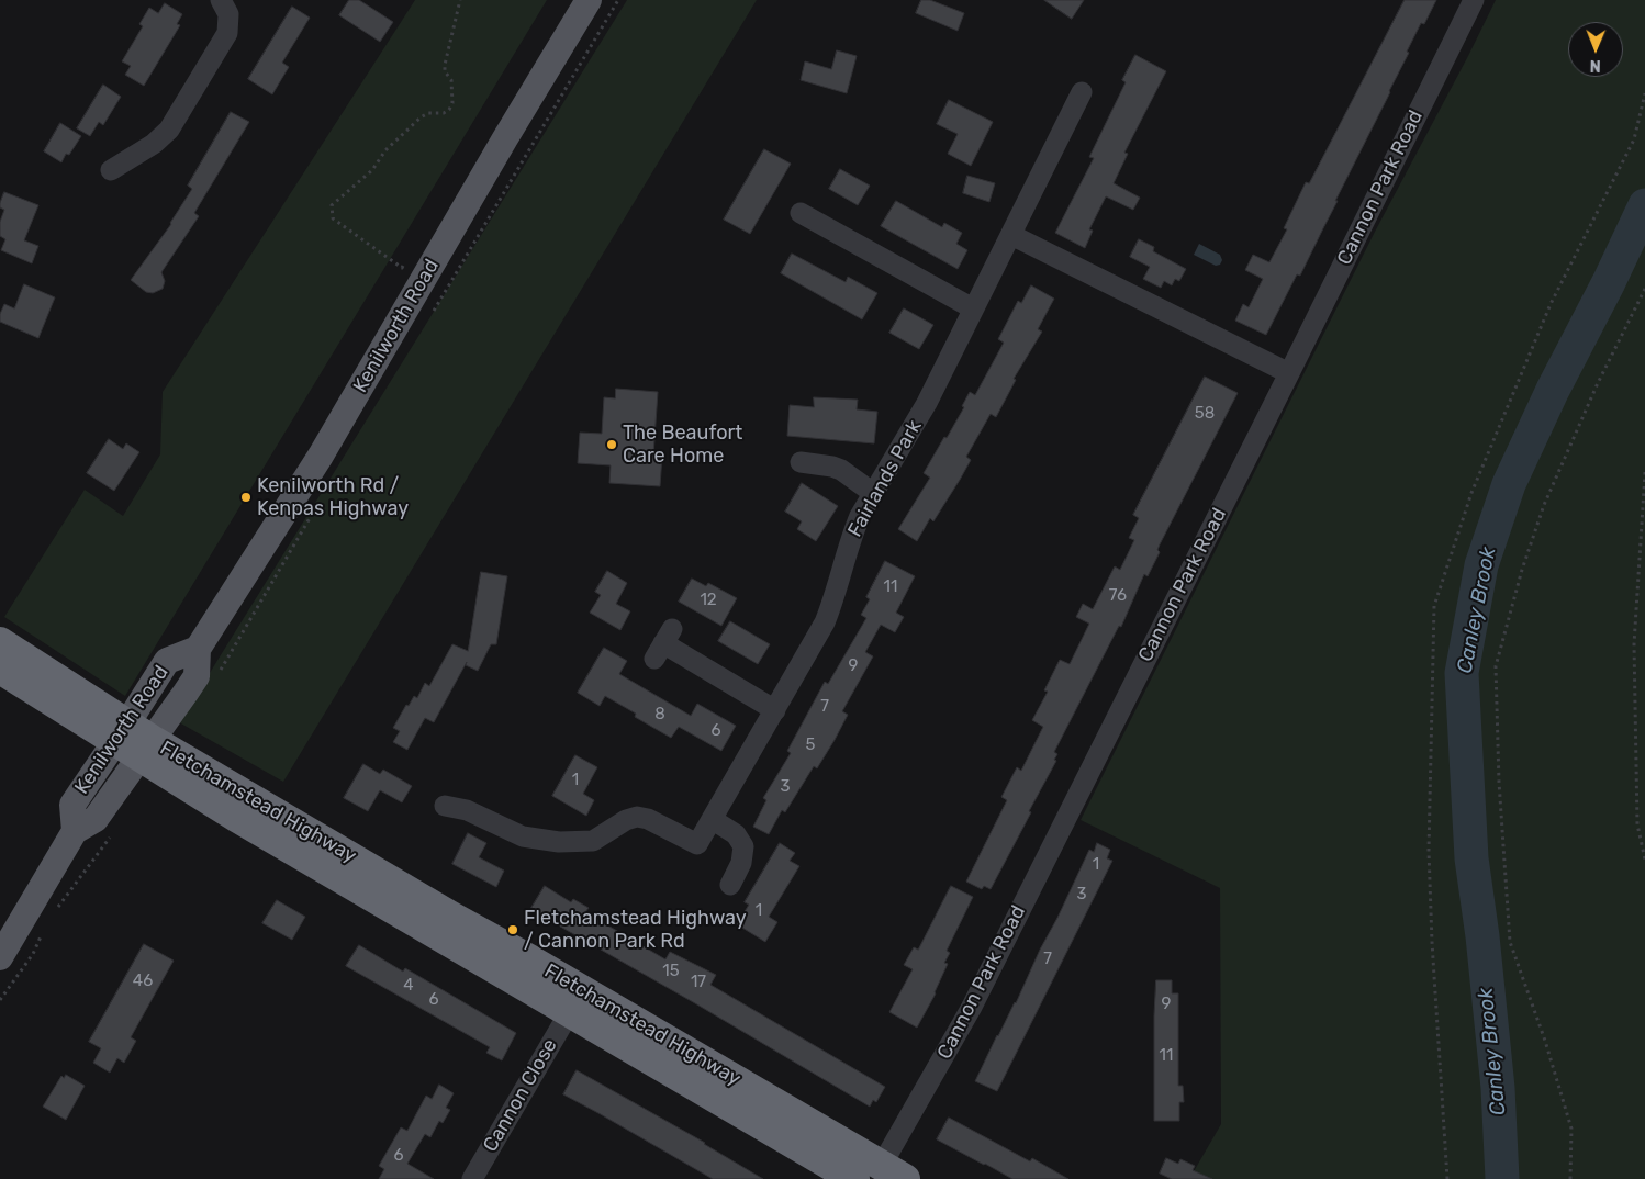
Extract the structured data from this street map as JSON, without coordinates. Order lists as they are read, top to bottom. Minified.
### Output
{"streets":{"highway":["Fletchamstead Highway"],"main road":["Kenilworth Road"],"street":["Cannon Park Road","Fairlands Park","Cannon Close"]},"crossings":[["Cannon Park Road","Fletchamstead Highway"],["Kenilworth Road","Fletchamstead Highway"],["Fletchamstead Highway","Cannon Close"]],"water":["Canley Brook"],"places":["The Beaufort Care Home","Kenilworth Rd / Kenpas Highway","Fletchamstead Highway / Cannon Park Rd"],"house_numbers":["58","11","76","12","9","7","8","6","5","1","3","1","3","1","7","15","46","17","4","6","9","11","6"],"north":"bottom"}
